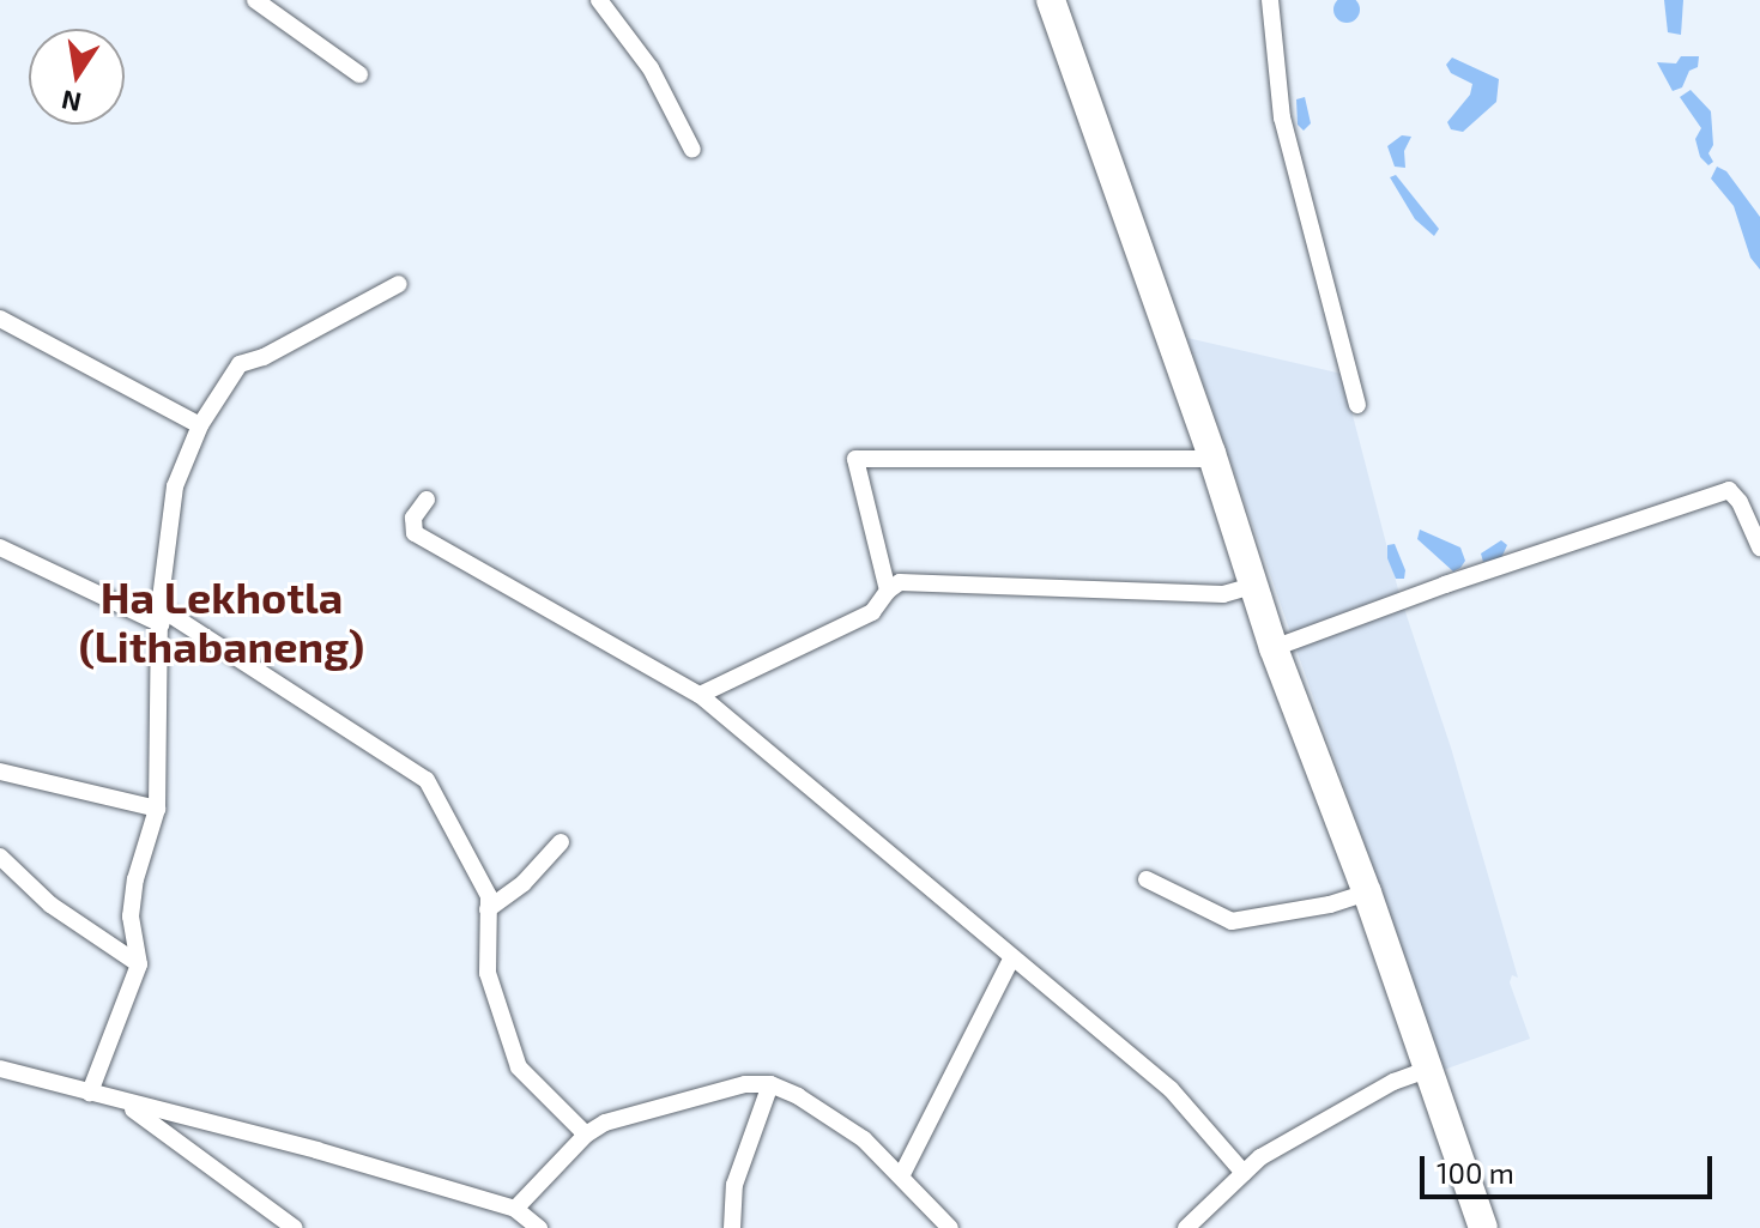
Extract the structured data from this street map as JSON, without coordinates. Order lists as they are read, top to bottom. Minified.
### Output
{"districts":["Ha Lekhotla (Lithabaneng)"],"scale_bar":"100 m","north":"bottom"}
